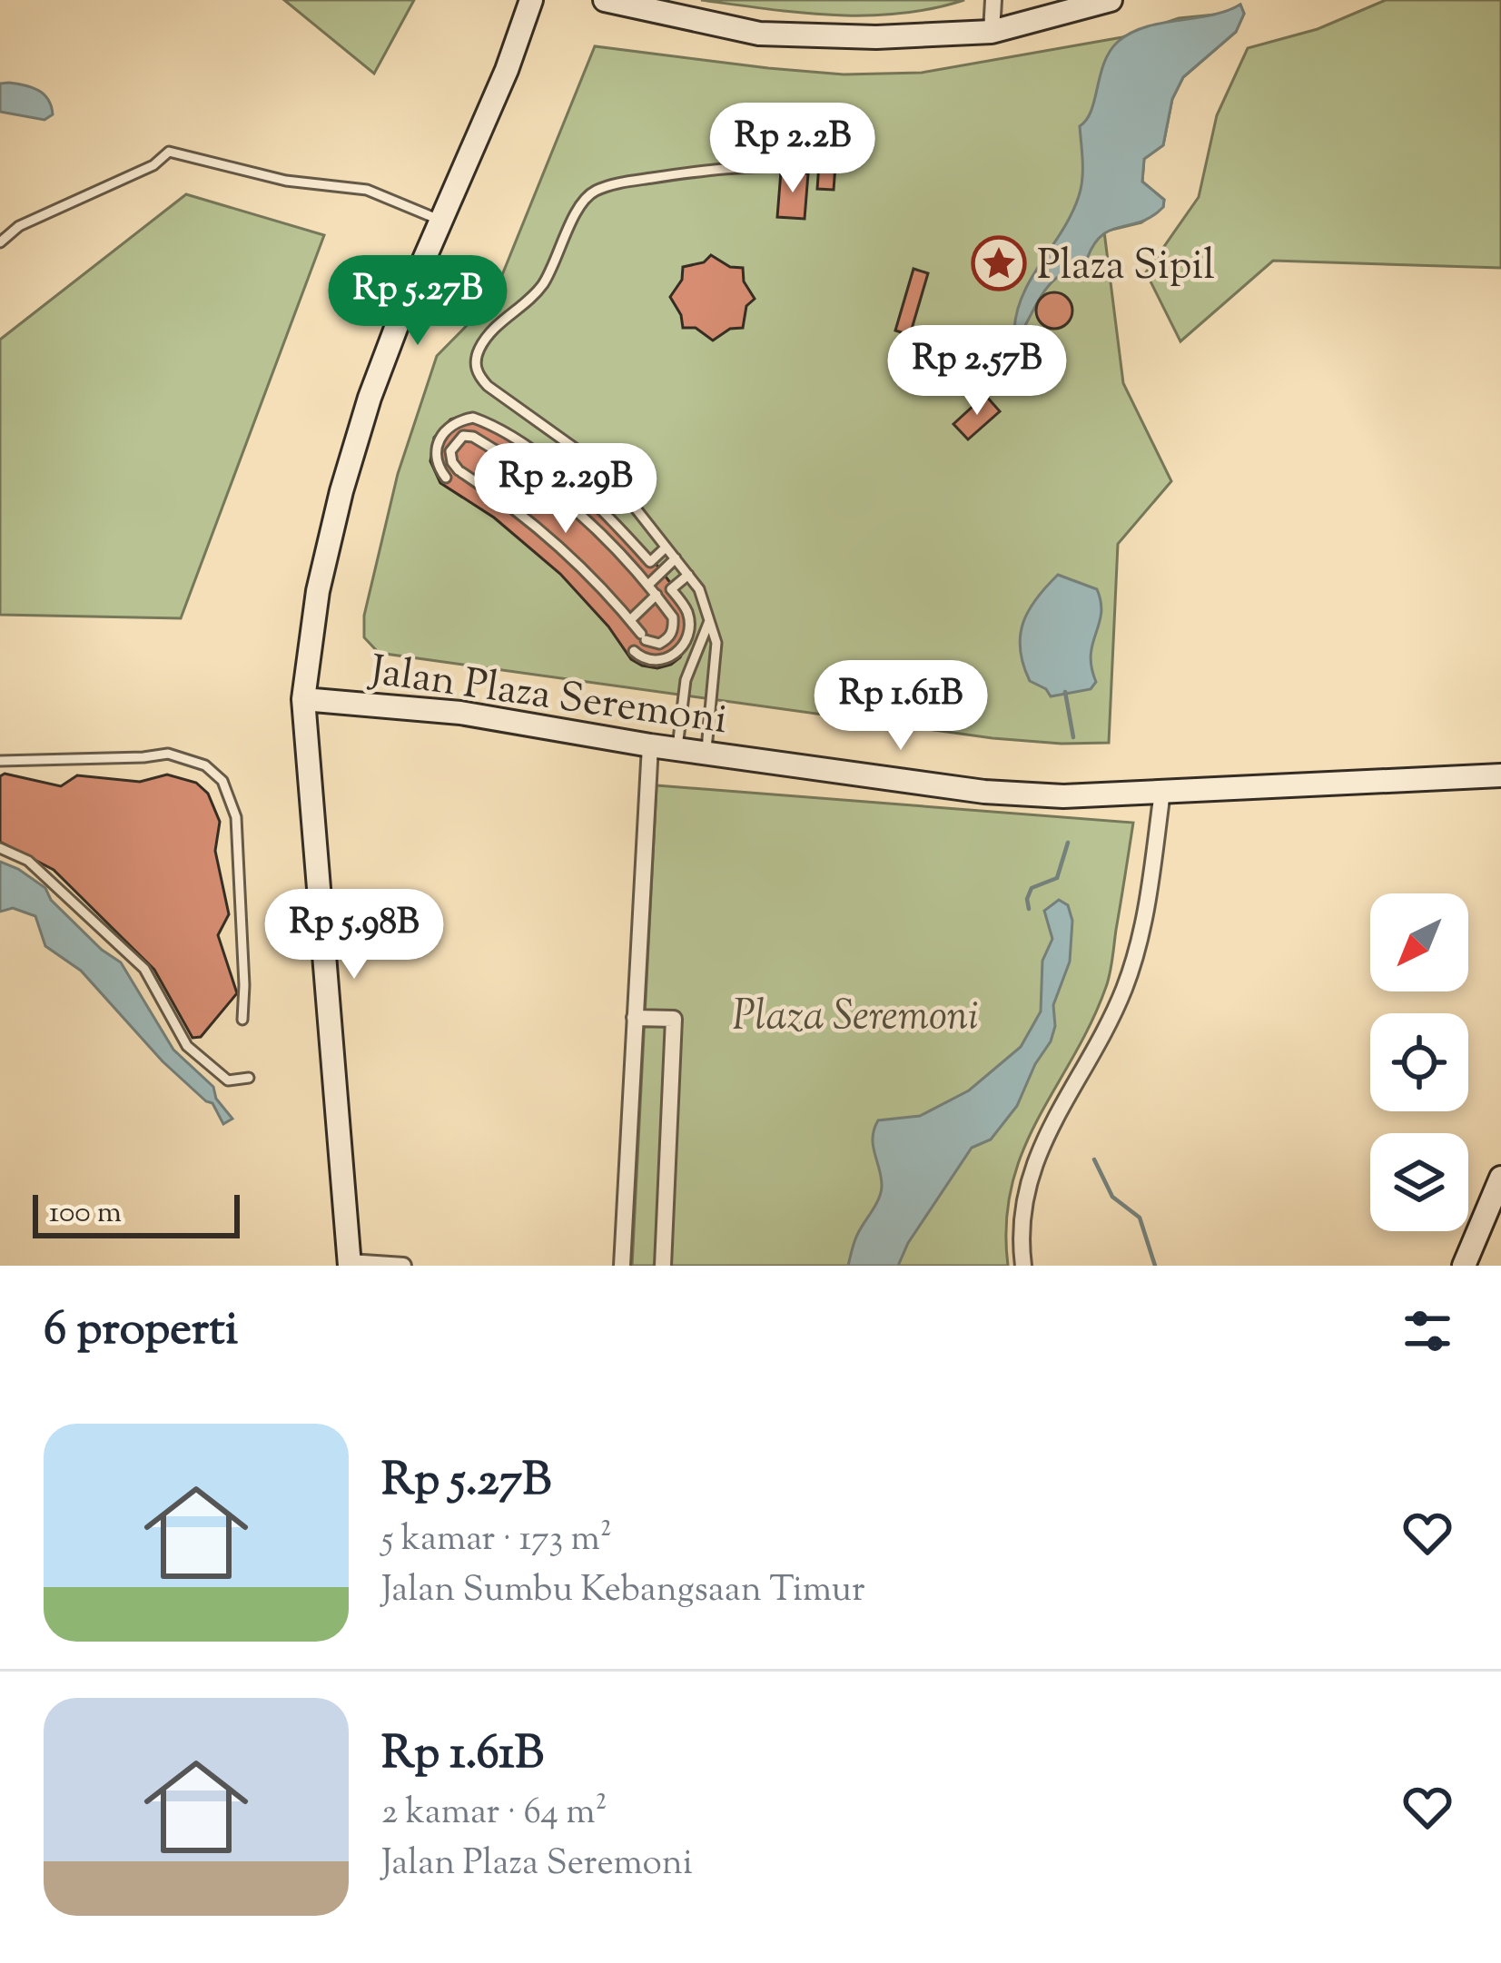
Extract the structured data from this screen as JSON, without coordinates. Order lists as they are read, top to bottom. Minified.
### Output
{"streets":{"street":["Jalan Plaza Seremoni"]},"parks":["Plaza Seremoni"],"places":{"place":["Plaza Sipil"]},"scale_bar":"100 m","north":"bottom left","page":{"price":["Rp 2.2B","Rp 5.27B","Rp 2.57B","Rp 2.29B","Rp 1.61B","Rp 5.98B"],"scale":"100 m","heading":"6 properti","list":[{"name":"Rp 5.27B","note":"5 kamar · 173 m² · Jalan Sumbu Kebangsaan Timur"},{"name":"Rp 1.61B","note":"2 kamar · 64 m² · Jalan Plaza Seremoni"}]}}
